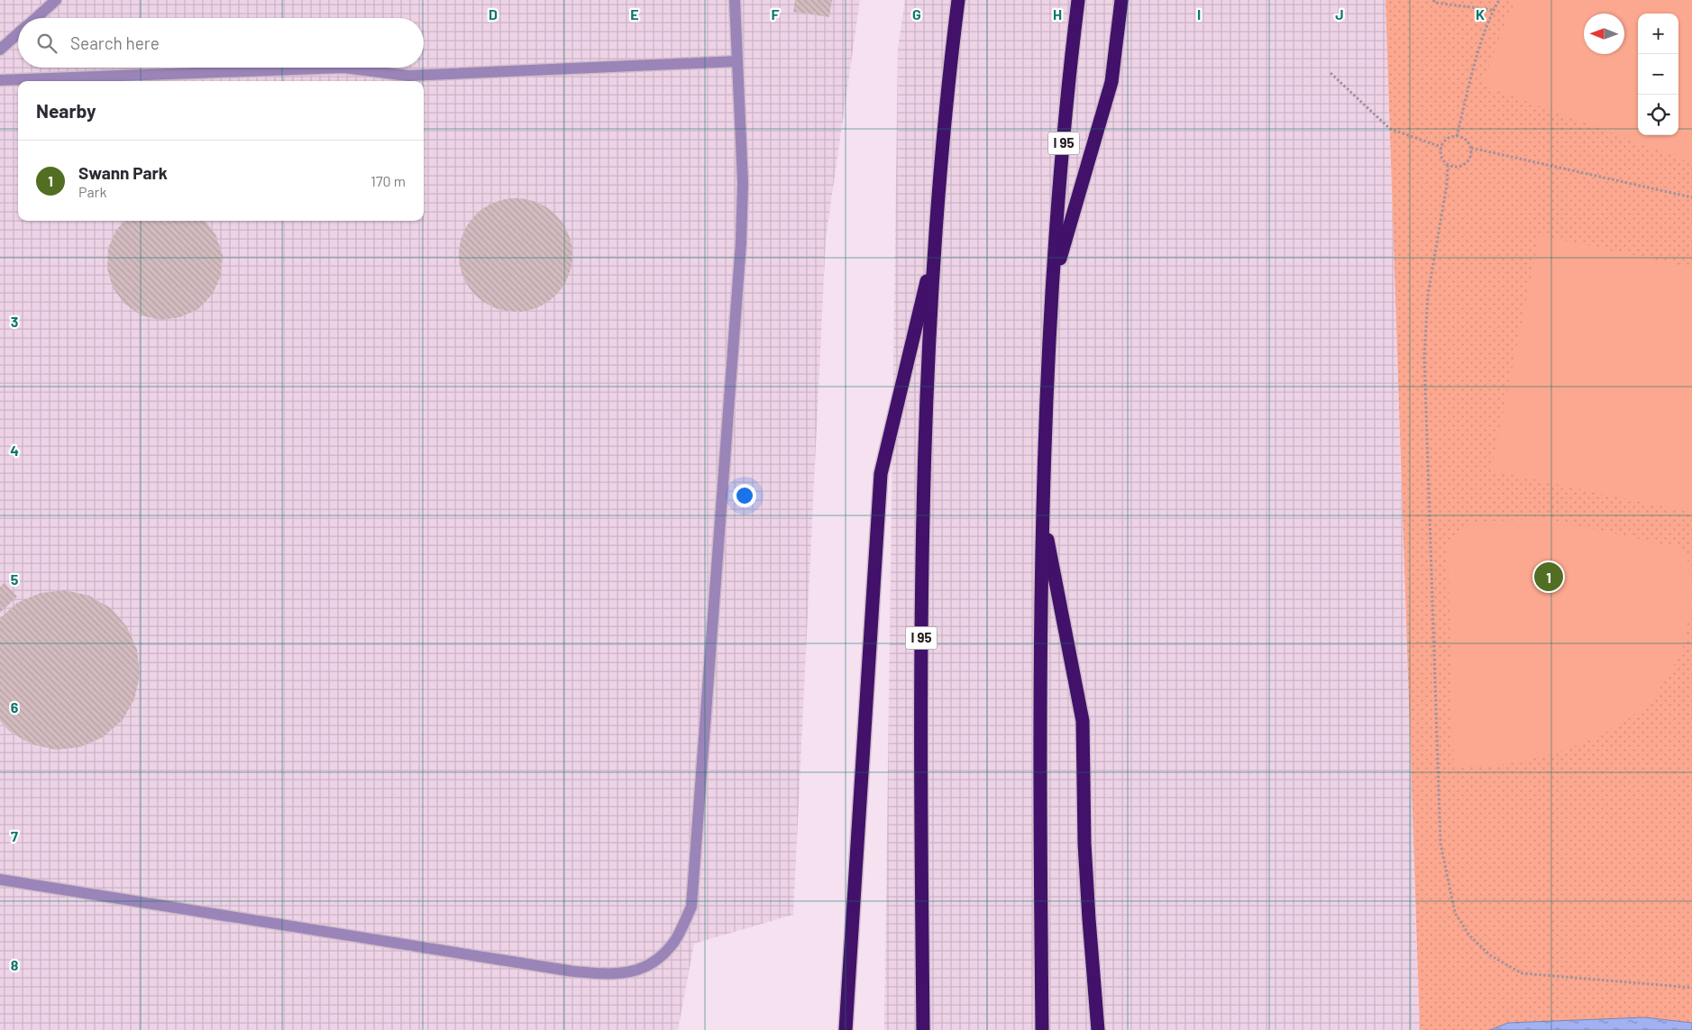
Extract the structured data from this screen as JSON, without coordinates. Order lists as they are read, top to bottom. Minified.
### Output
{"streets":{"highway":["I 95"]},"north":"left","page":{"map_buttons":["+","−"],"search":"Search here","heading":"Nearby","list":[{"mark":"1","name":"Swann Park","note":"Park","value":"170 m"}],"pins":"1"},"grid":{"columns":["D","E","F","G","H","I","J","K"],"rows":["3","4","5","6","7","8"]}}
